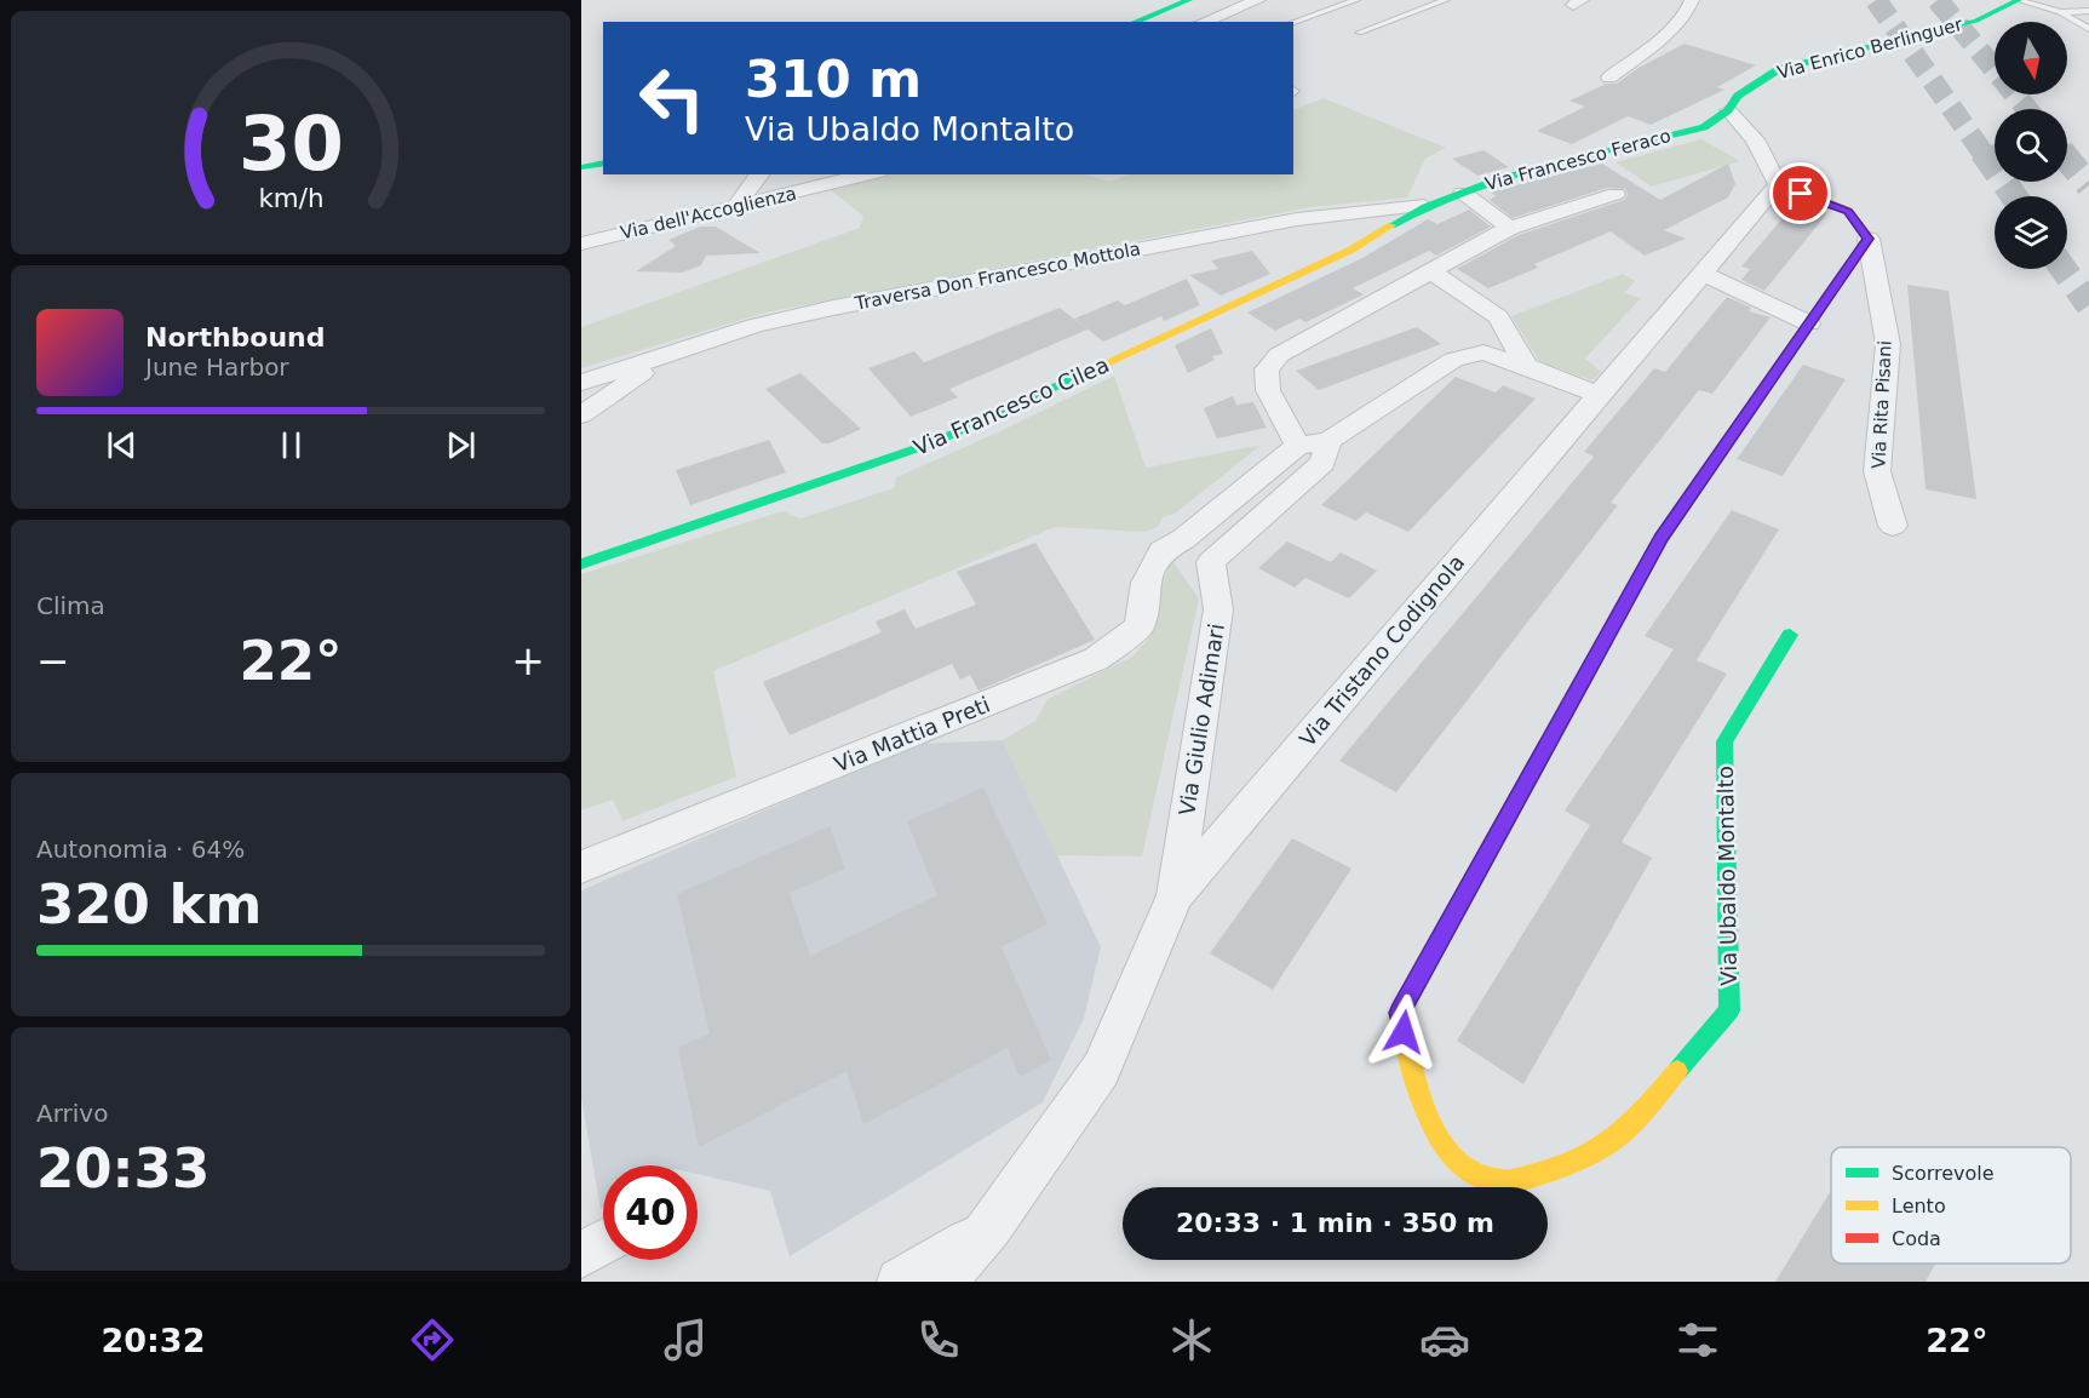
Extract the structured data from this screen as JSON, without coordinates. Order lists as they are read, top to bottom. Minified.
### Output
{"streets":{"main road":["Via Enrico Berlinguer","Via Francesco Feraco","Via Francesco Cilea","Via Ubaldo Montalto"],"street":["Via dell'Accoglienza","Traversa Don Francesco Mottola","Via Rita Pisani","Via Tristano Codignola","Via Giulio Adimari","Via Mattia Preti"]},"crossings":[["Via Enrico Berlinguer","Via Francesco Feraco"],["Via Francesco Feraco","Traversa Don Francesco Mottola"],["Via Francesco Feraco","Via Francesco Cilea"],["Traversa Don Francesco Mottola","Via Francesco Cilea"],["Via Rita Pisani","Via Ubaldo Montalto"],["Via Tristano Codignola","Via Giulio Adimari"]],"legend":["Scorrevole","Lento","Coda"],"north":"bottom","page":{"turn":["310 m","Via Ubaldo Montalto"],"song":["Northbound","June Harbor"],"tile":["Clima",["Autonomia · 64%","320 km"],["Arrivo","20:33"]],"heat":["−","22°","+"],"limit":"40","trip":"20:33 · 1 min · 350 m","tabs":["20:32","22°"],"gauge":["30","km/h"]}}
